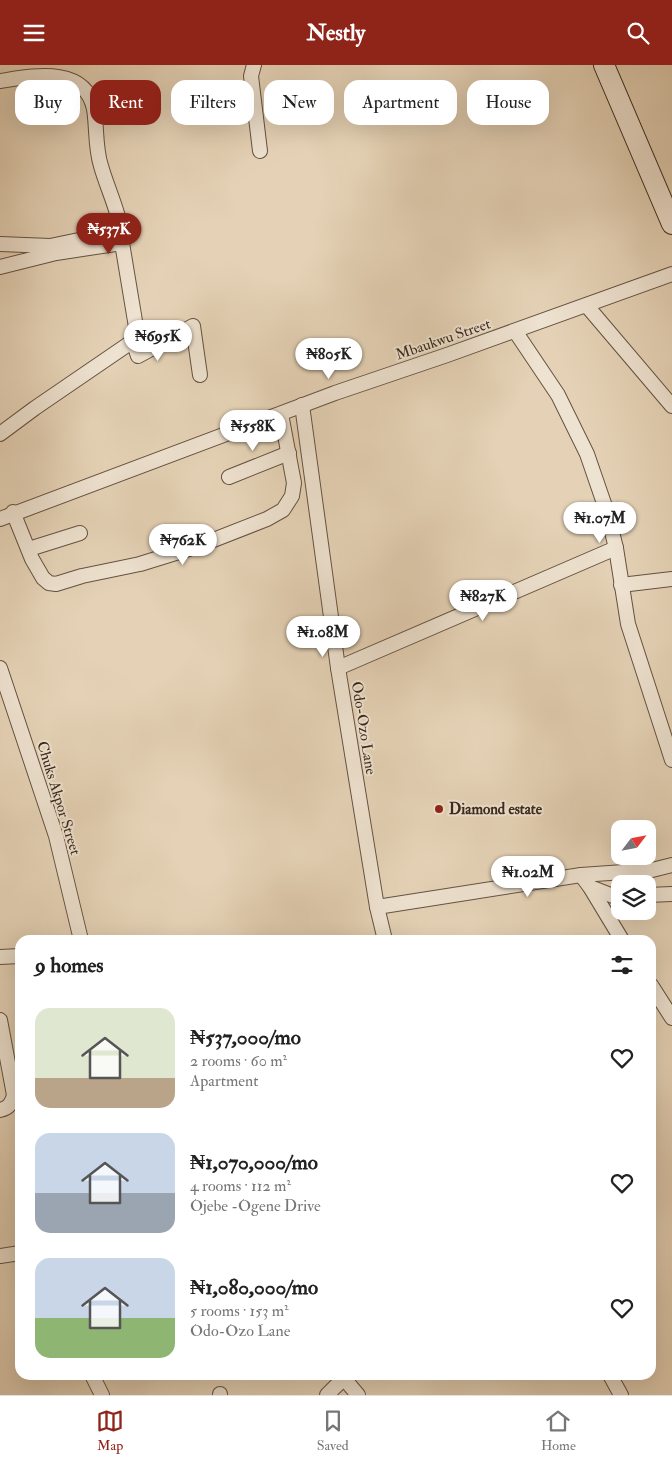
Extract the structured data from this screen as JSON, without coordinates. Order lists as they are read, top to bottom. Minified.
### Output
{"streets":{"street":["Mbaukwu Street","Odo-Ozo Lane","Chuks Akpor Street"]},"crossings":[["Mbaukwu Street","Odo-Ozo Lane"]],"places":["Diamond estate"],"north":"top right","page":{"header":"Nestly","chip":["Buy","Rent","Filters","New","Apartment","House"],"price":["₦537K","₦695K","₦805K","₦558K","₦1.07M","₦762K","₦827K","₦1.08M","₦1.02M"],"heading":"9 homes","list":[{"name":"₦537,000/mo","note":"2 rooms · 60 m² · Apartment"},{"name":"₦1,070,000/mo","note":"4 rooms · 112 m² · Ojebe -Ogene Drive"},{"name":"₦1,080,000/mo","note":"5 rooms · 153 m² · Odo-Ozo Lane"}],"tabs":["Map","Saved","Home"]}}
